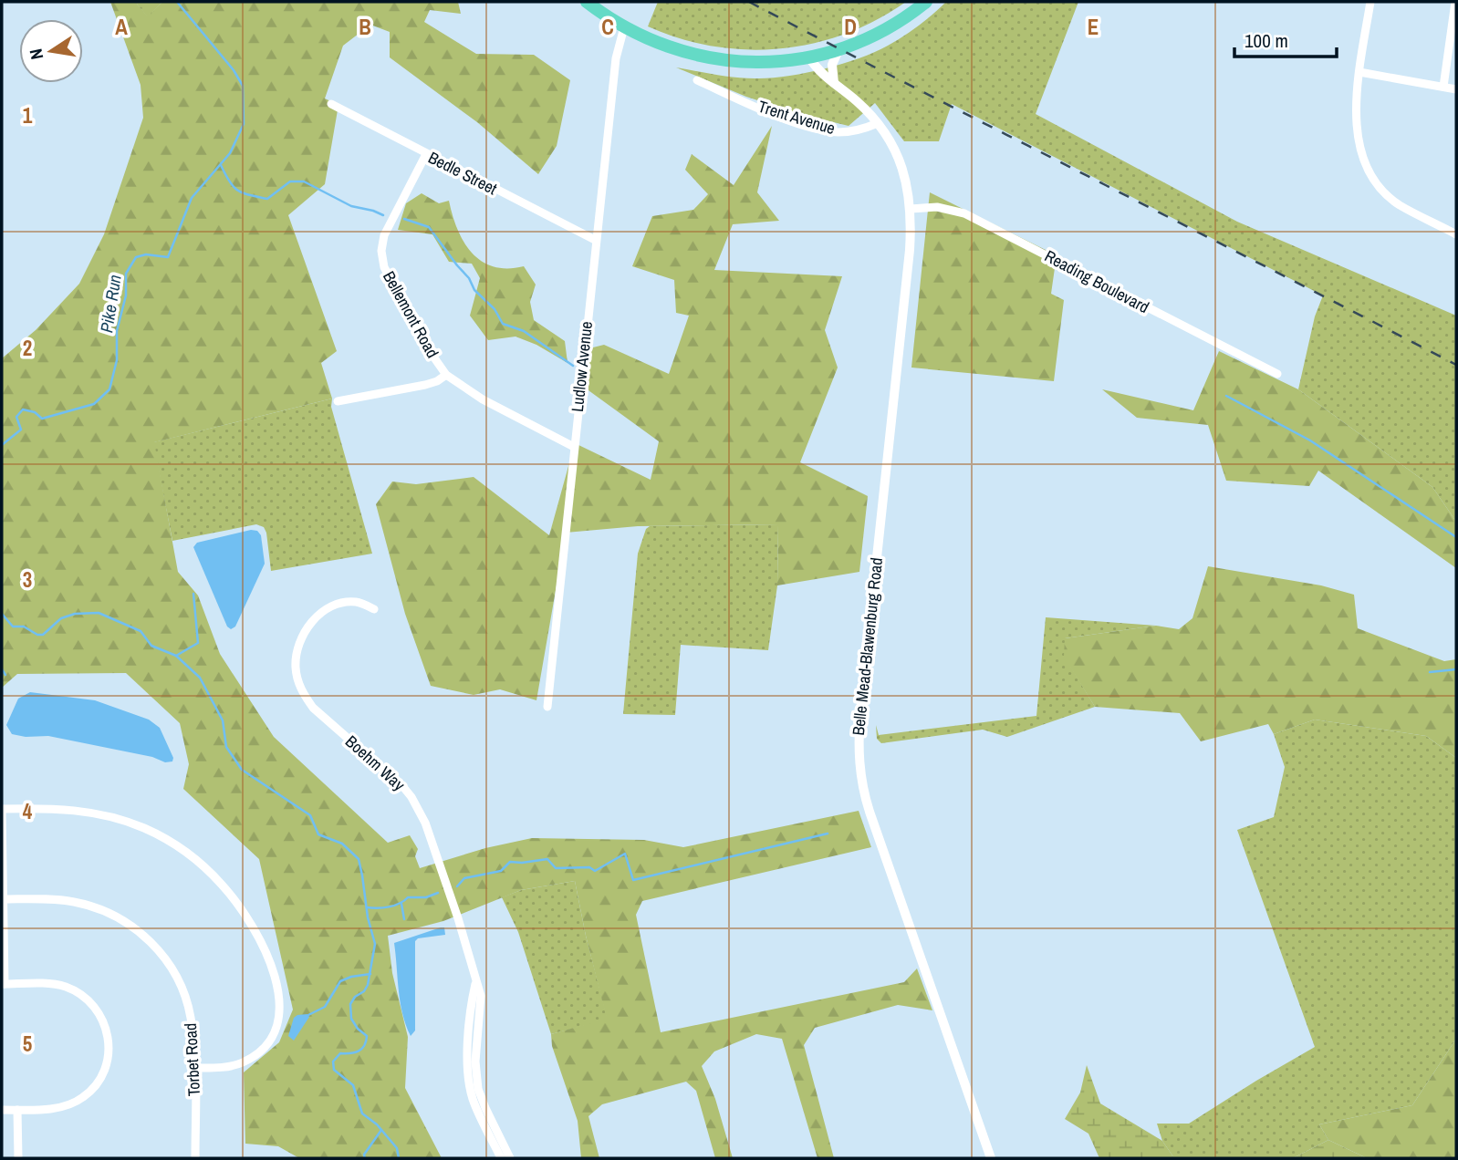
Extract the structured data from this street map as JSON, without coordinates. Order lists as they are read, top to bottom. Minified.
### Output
{"streets":{"street":["Trent Avenue","Bedle Street","Reading Boulevard","Bellemont Road","Ludlow Avenue","Belle Mead-Blawenburg Road","Boehm Way","Torbet Road"]},"crossings":[["Trent Avenue","Belle Mead-Blawenburg Road"],["Bedle Street","Bellemont Road"],["Bedle Street","Ludlow Avenue"],["Reading Boulevard","Belle Mead-Blawenburg Road"],["Bellemont Road","Ludlow Avenue"]],"water":["Pike Run"],"scale_bar":"100 m","north":"left","grid":{"columns":["A","B","C","D","E"],"rows":["1","2","3","4","5"]}}
